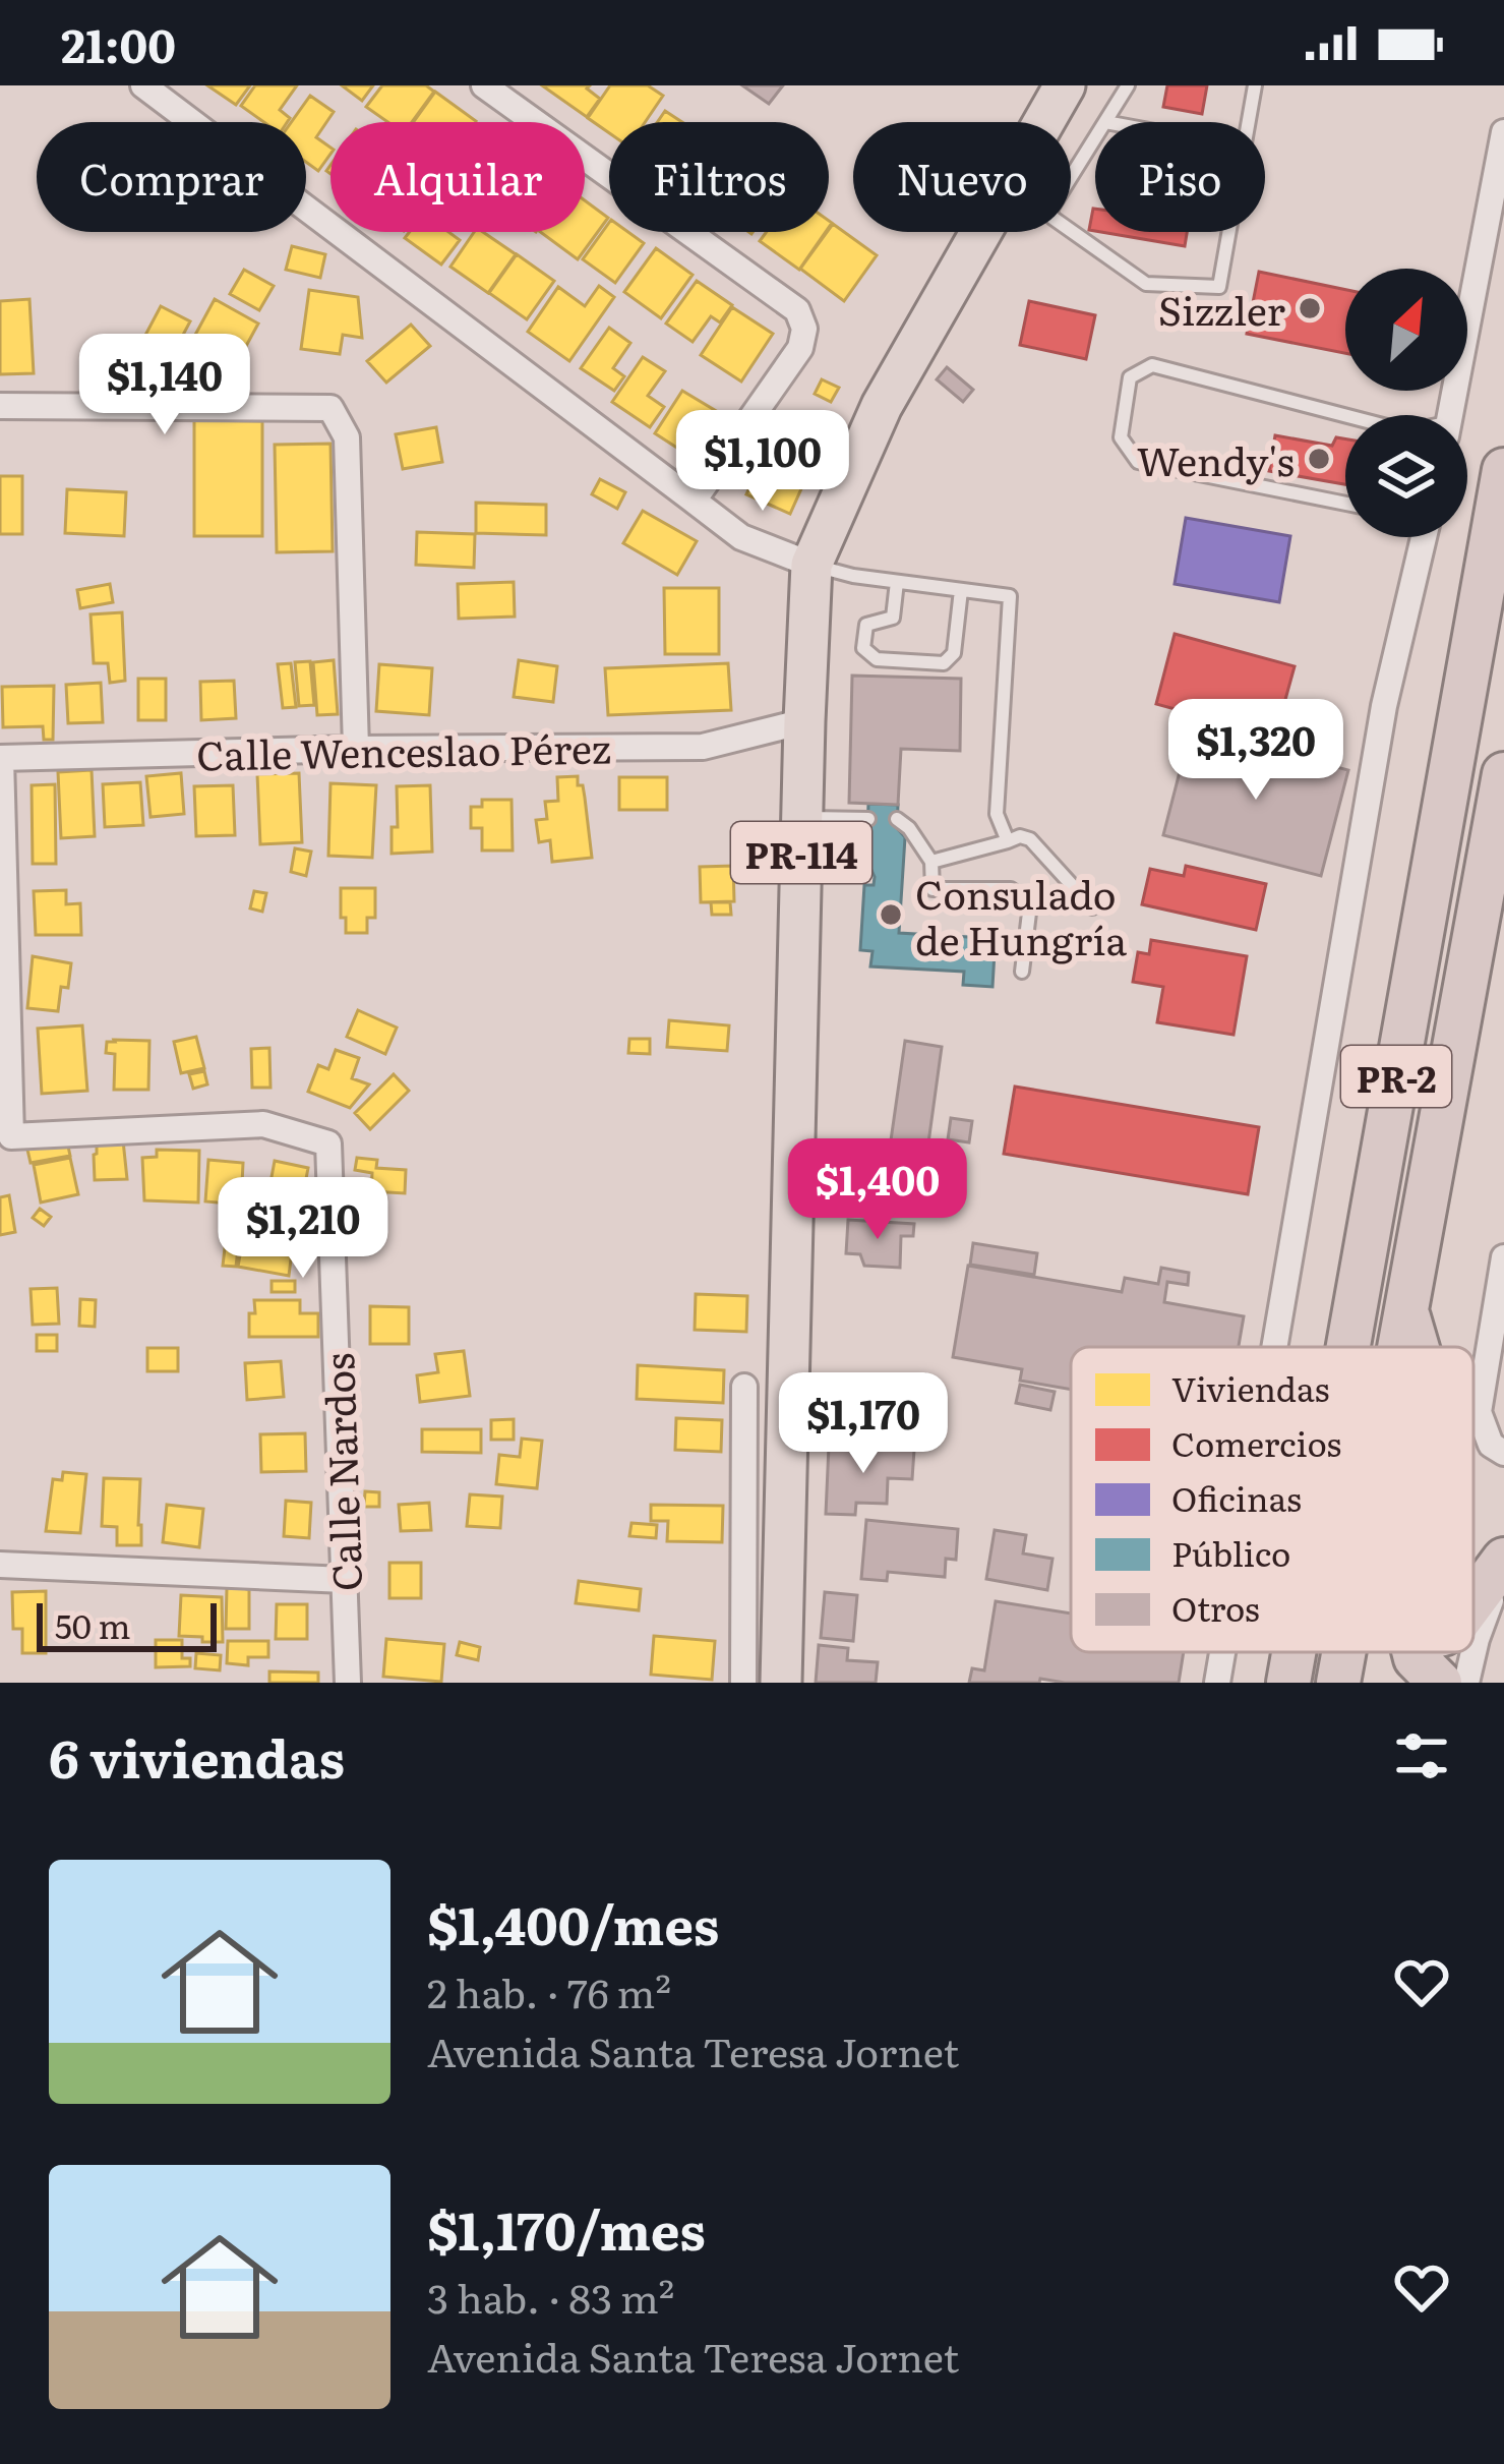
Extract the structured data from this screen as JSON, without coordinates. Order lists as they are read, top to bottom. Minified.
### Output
{"streets":{"highway":["PR-2"],"main road":["PR-114"],"street":["Calle Wenceslao Pérez","Calle Nardos"]},"crossings":[["Calle Wenceslao Pérez","PR-114"]],"places":["Sizzler","Wendy's","Consulado de Hungría"],"legend":["Viviendas","Comercios","Oficinas","Público","Otros"],"scale_bar":"50 m","north":"top right","page":{"status":"21:00","chip":["Comprar","Alquilar","Filtros","Nuevo","Piso"],"price":["$1,140","$1,100","$1,320","$1,400","$1,210","$1,170"],"scale":"50 m","heading":"6 viviendas","list":[{"name":"$1,400/mes","note":"2 hab. · 76 m² · Avenida Santa Teresa Jornet"},{"name":"$1,170/mes","note":"3 hab. · 83 m² · Avenida Santa Teresa Jornet"}]}}
